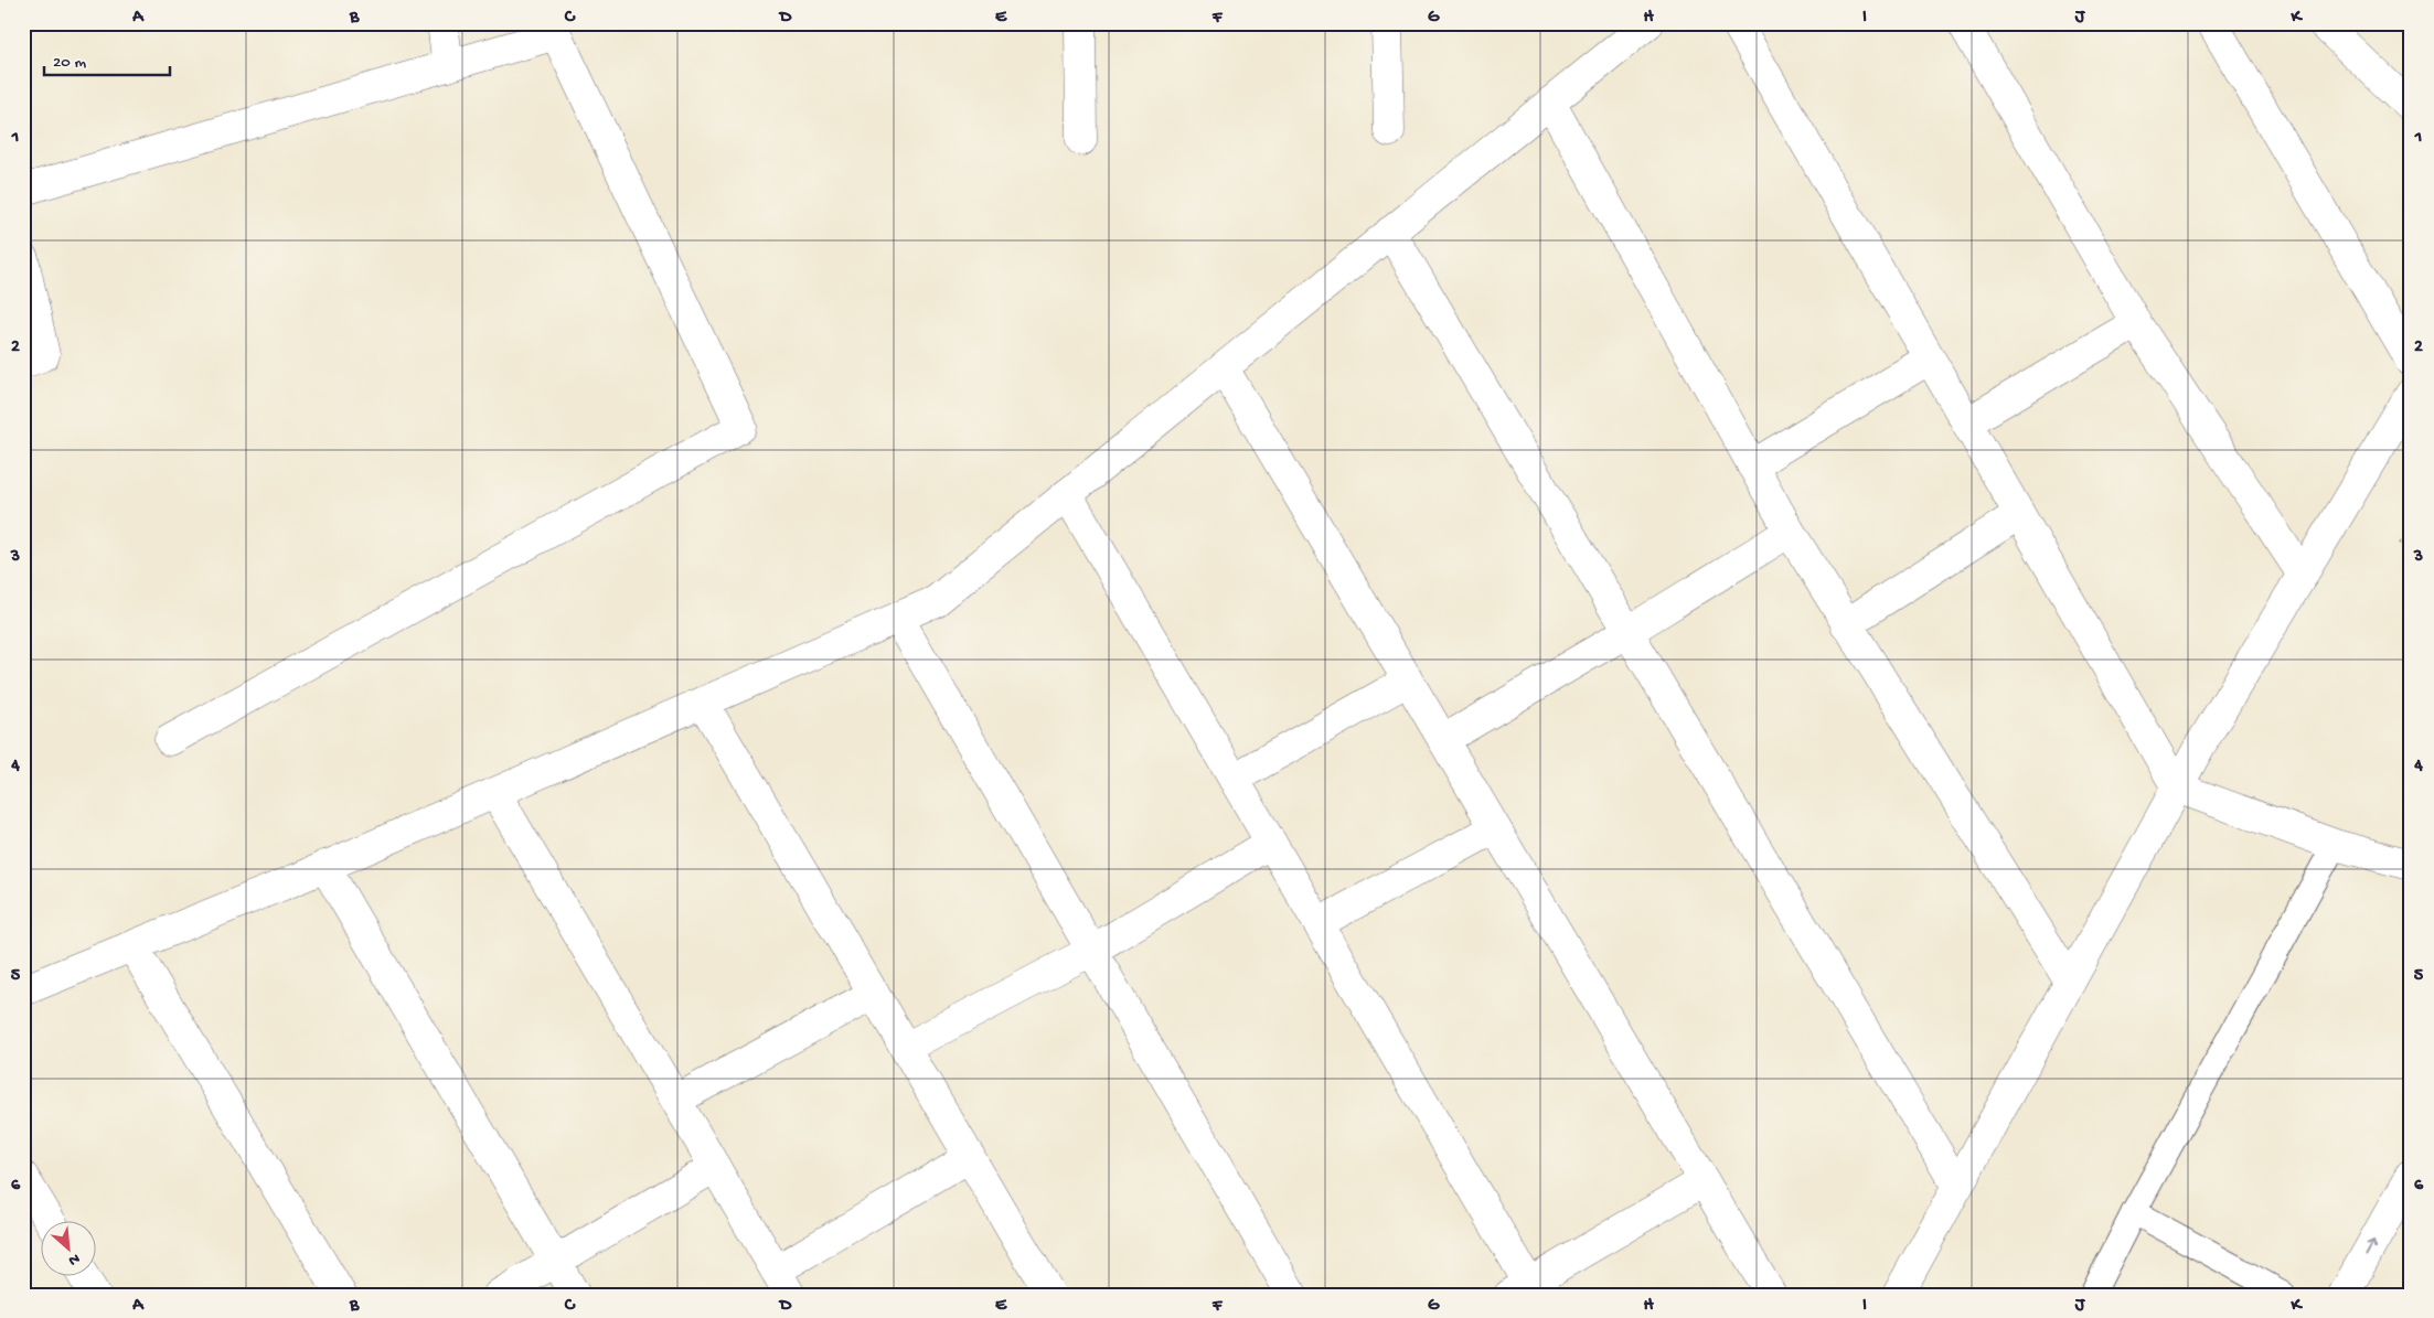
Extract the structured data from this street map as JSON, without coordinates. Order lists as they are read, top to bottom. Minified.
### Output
{"scale_bar":"20 m","north":"bottom right","grid":{"columns":["A","B","C","D","E","F","G","H","I","J","K"],"rows":["1","2","3","4","5","6"]}}
